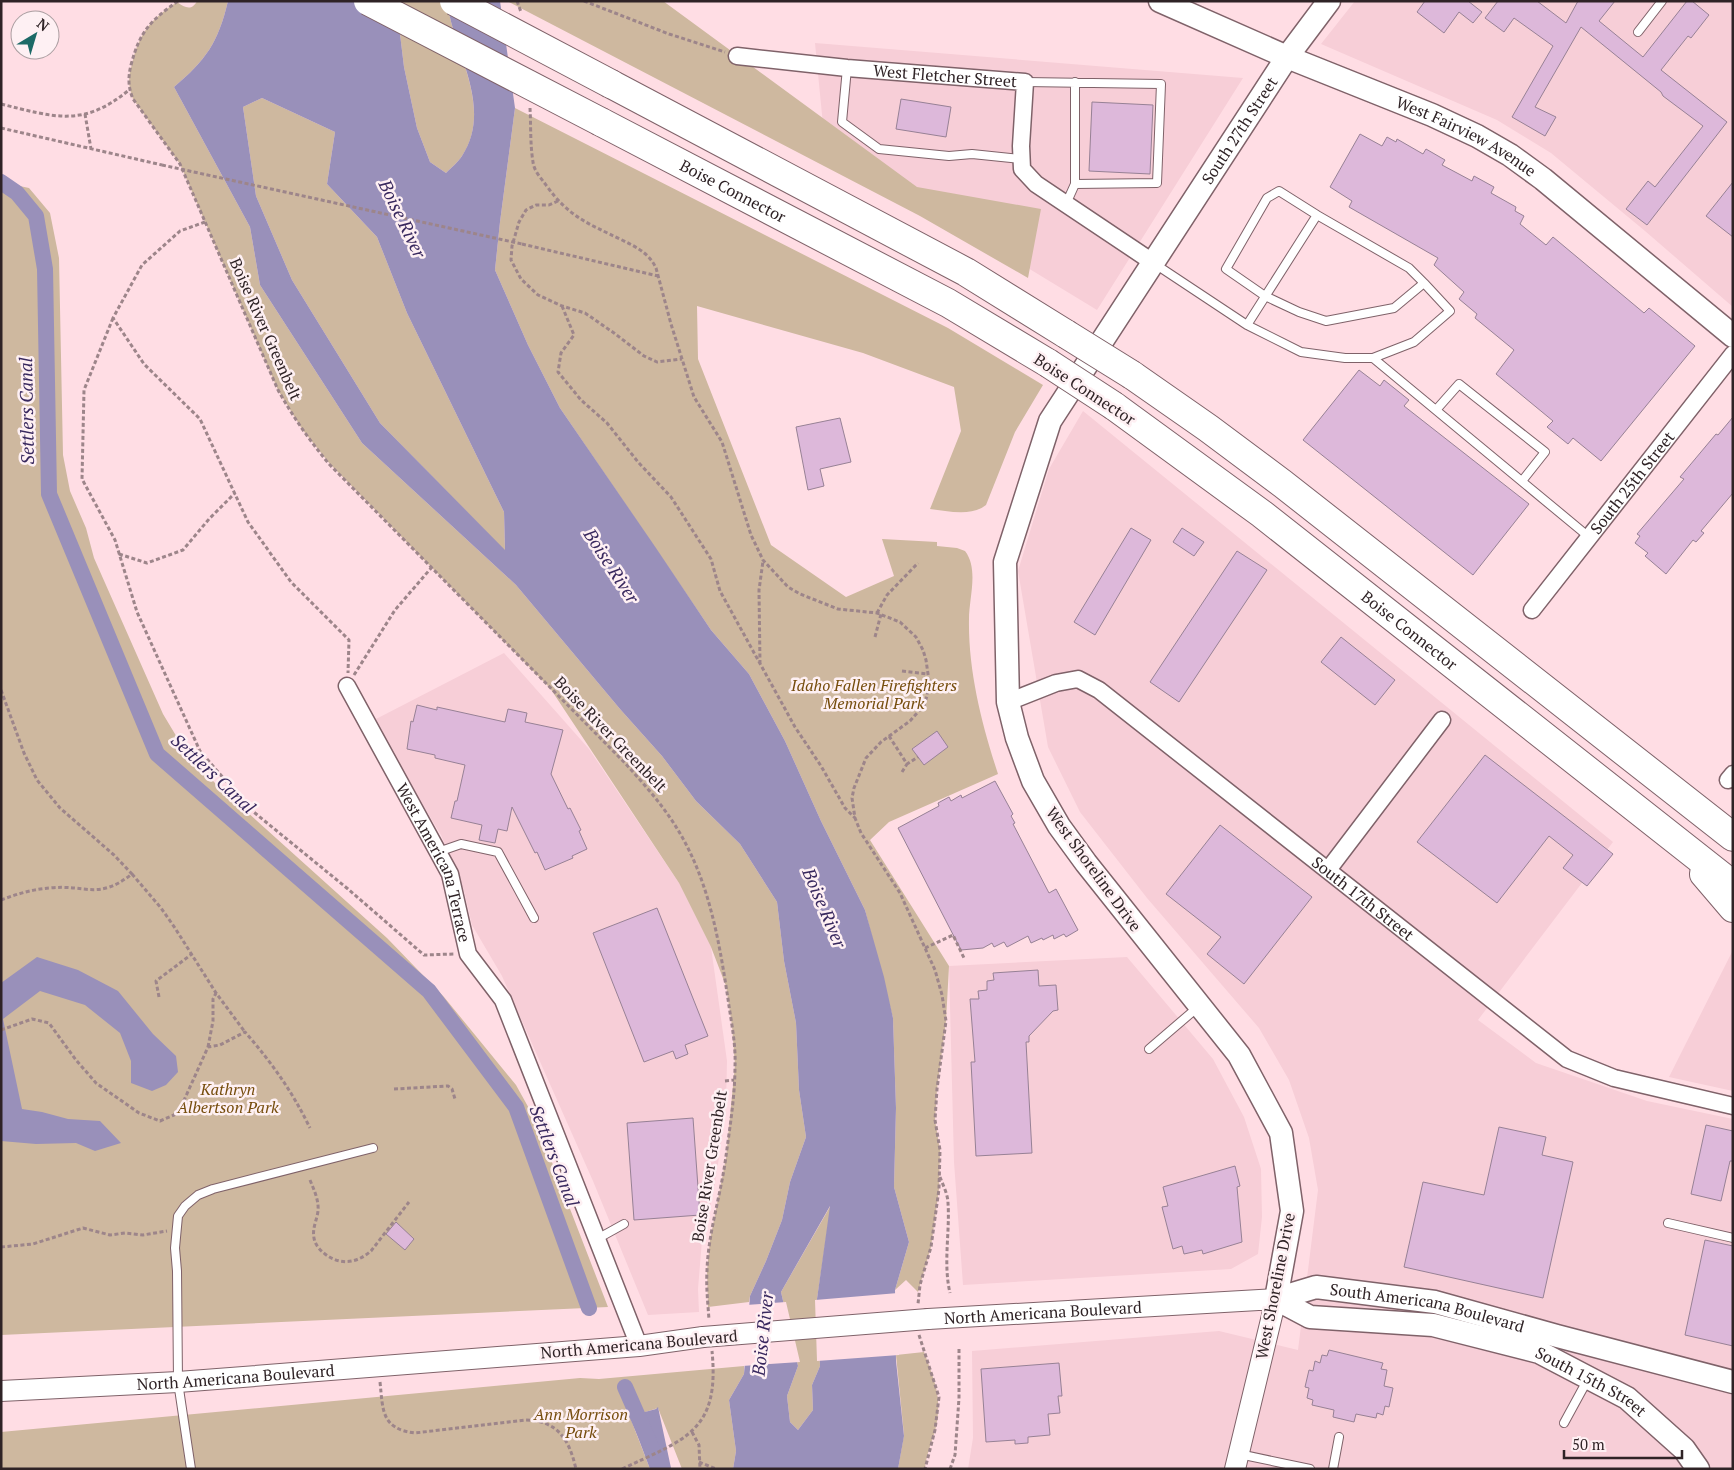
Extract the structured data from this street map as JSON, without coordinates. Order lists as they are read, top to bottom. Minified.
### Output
{"streets":{"highway":["Boise Connector"],"main road":["South 27th Street","West Fairview Avenue","West Shoreline Drive","South Americana Boulevard","South 15th Street"],"street":["West Fletcher Street","South 25th Street","West Americana Terrace","South 17th Street","North Americana Boulevard"],"path":["Boise River Greenbelt"]},"crossings":[["South 27th Street","West Fairview Avenue"],["South 27th Street","West Shoreline Drive"],["Boise River Greenbelt","North Americana Boulevard"],["West Americana Terrace","North Americana Boulevard"],["West Shoreline Drive","South 17th Street"],["West Shoreline Drive","South Americana Boulevard"],["West Shoreline Drive","North Americana Boulevard"],["South Americana Boulevard","North Americana Boulevard"],["South Americana Boulevard","South 15th Street"]],"water":["Boise River","Settlers Canal"],"parks":["Idaho Fallen Firefighters Memorial Park","Kathryn Albertson Park","Ann Morrison Park"],"scale_bar":"50 m","north":"top right"}
